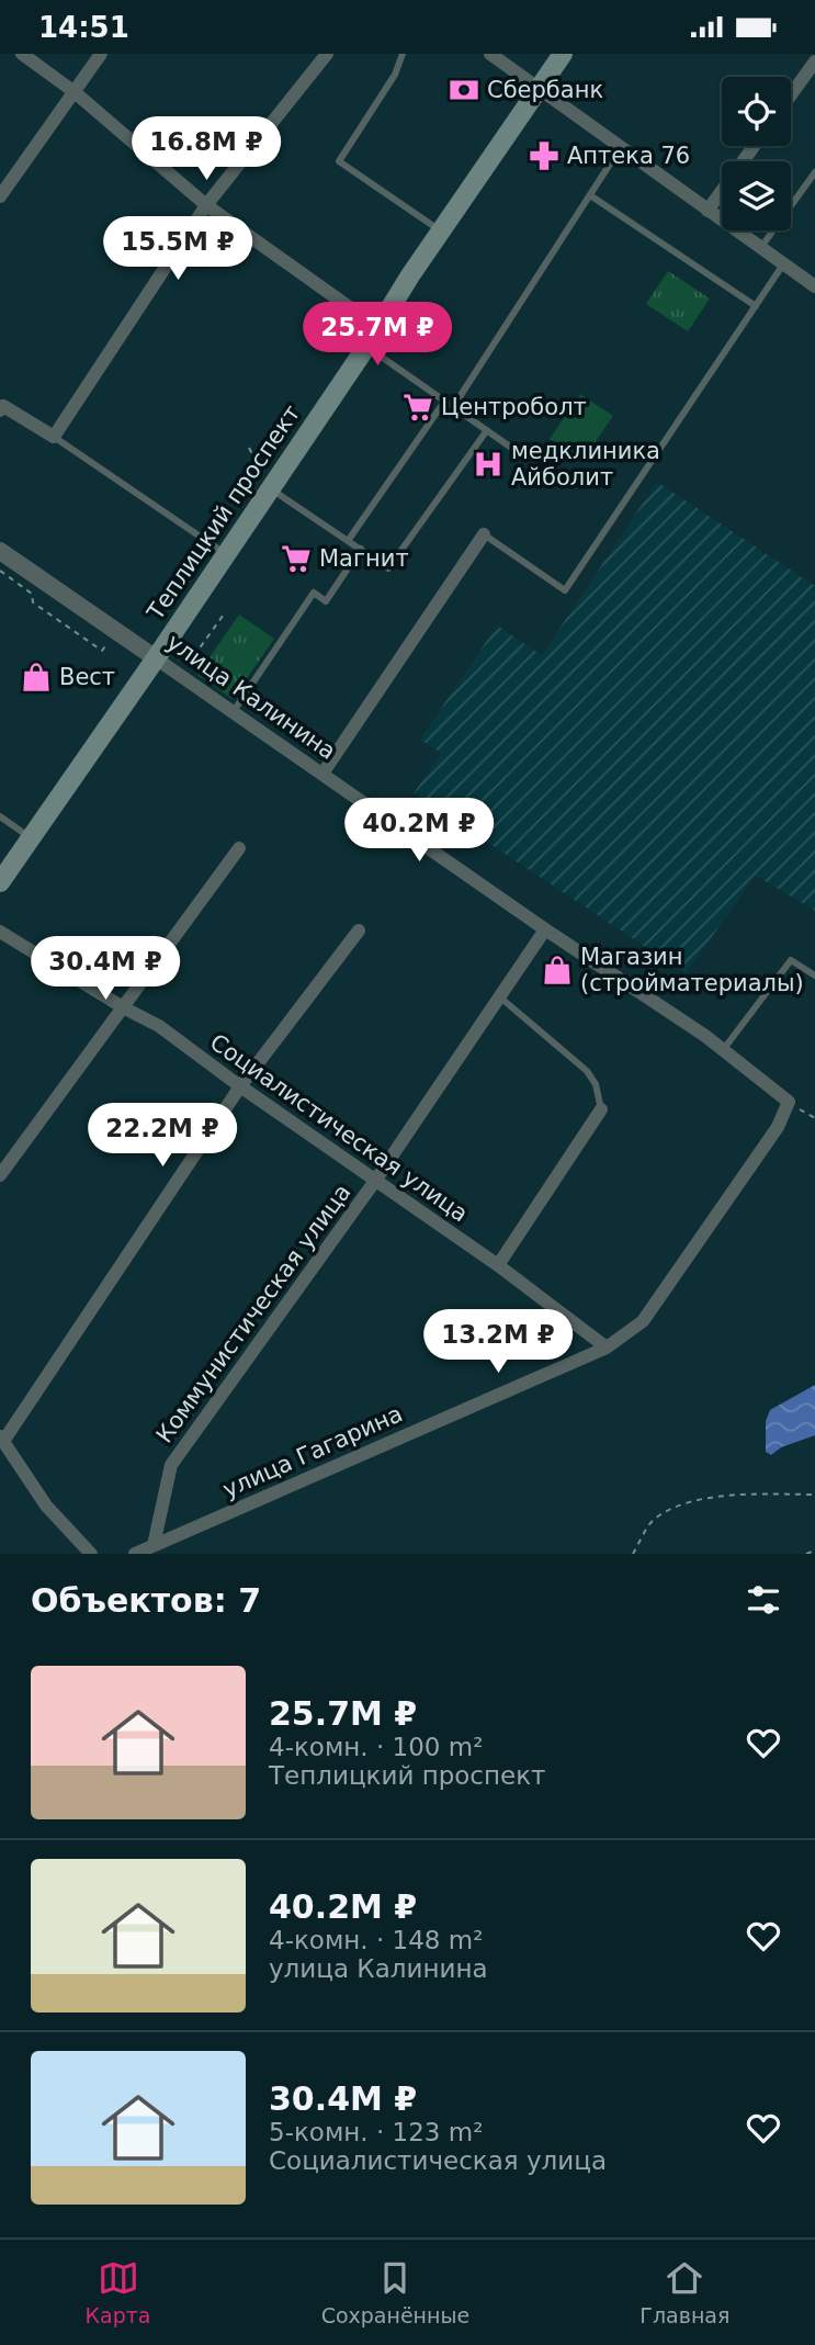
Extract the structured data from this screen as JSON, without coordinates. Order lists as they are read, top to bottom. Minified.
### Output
{"streets":{"main road":["Теплицкий проспект"],"street":["улица Калинина","Социалистическая улица","Коммунистическая улица","улица Гагарина"]},"crossings":[["Теплицкий проспект","улица Калинина"],["улица Калинина","Коммунистическая улица"],["улица Калинина","улица Гагарина"],["Социалистическая улица","Коммунистическая улица"],["Социалистическая улица","улица Гагарина"],["Коммунистическая улица","улица Гагарина"]],"places":{"bank":["Сбербанк"],"pharmacy":["Аптека 76"],"supermarket":["Центроболт","Магнит"],"hospital":["медклиника Айболит"],"shop":["Вест","Магазин (стройматериалы)"]},"page":{"status":"14:51","price":["16.8M ₽","15.5M ₽","25.7M ₽","40.2M ₽","30.4M ₽","22.2M ₽","13.2M ₽"],"heading":"Объектов: 7","list":[{"name":"25.7M ₽","note":"4-комн. · 100 m² · Теплицкий проспект"},{"name":"40.2M ₽","note":"4-комн. · 148 m² · улица Калинина"},{"name":"30.4M ₽","note":"5-комн. · 123 m² · Социалистическая улица"}],"tabs":["Карта","Сохранённые","Главная"]}}
